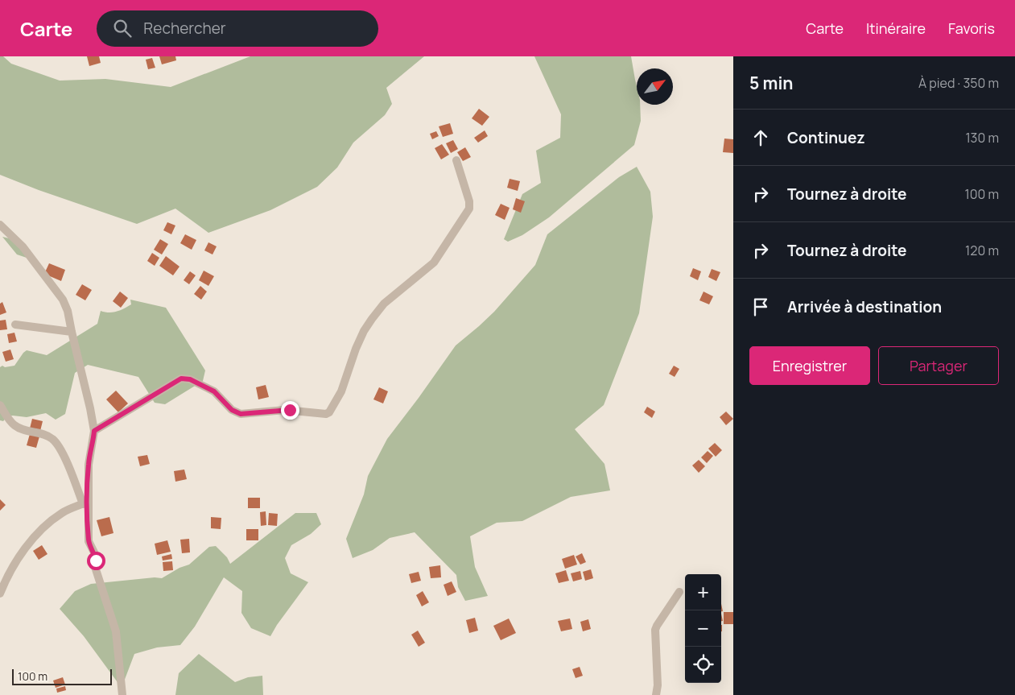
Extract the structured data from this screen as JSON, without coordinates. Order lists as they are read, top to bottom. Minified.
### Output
{"scale_bar":"100 m","north":"top right","page":{"header":"Carte","search":"Rechercher","nav":["Carte","Itinéraire","Favoris"],"heading":["5 min","À pied · 350 m"],"list":[["Continuez","130 m"],["Tournez à droite","100 m"],["Tournez à droite","120 m"],"Arrivée à destination"],"buttons":["Enregistrer","Partager"],"map_buttons":["+","−"],"scale":"100 m"}}
